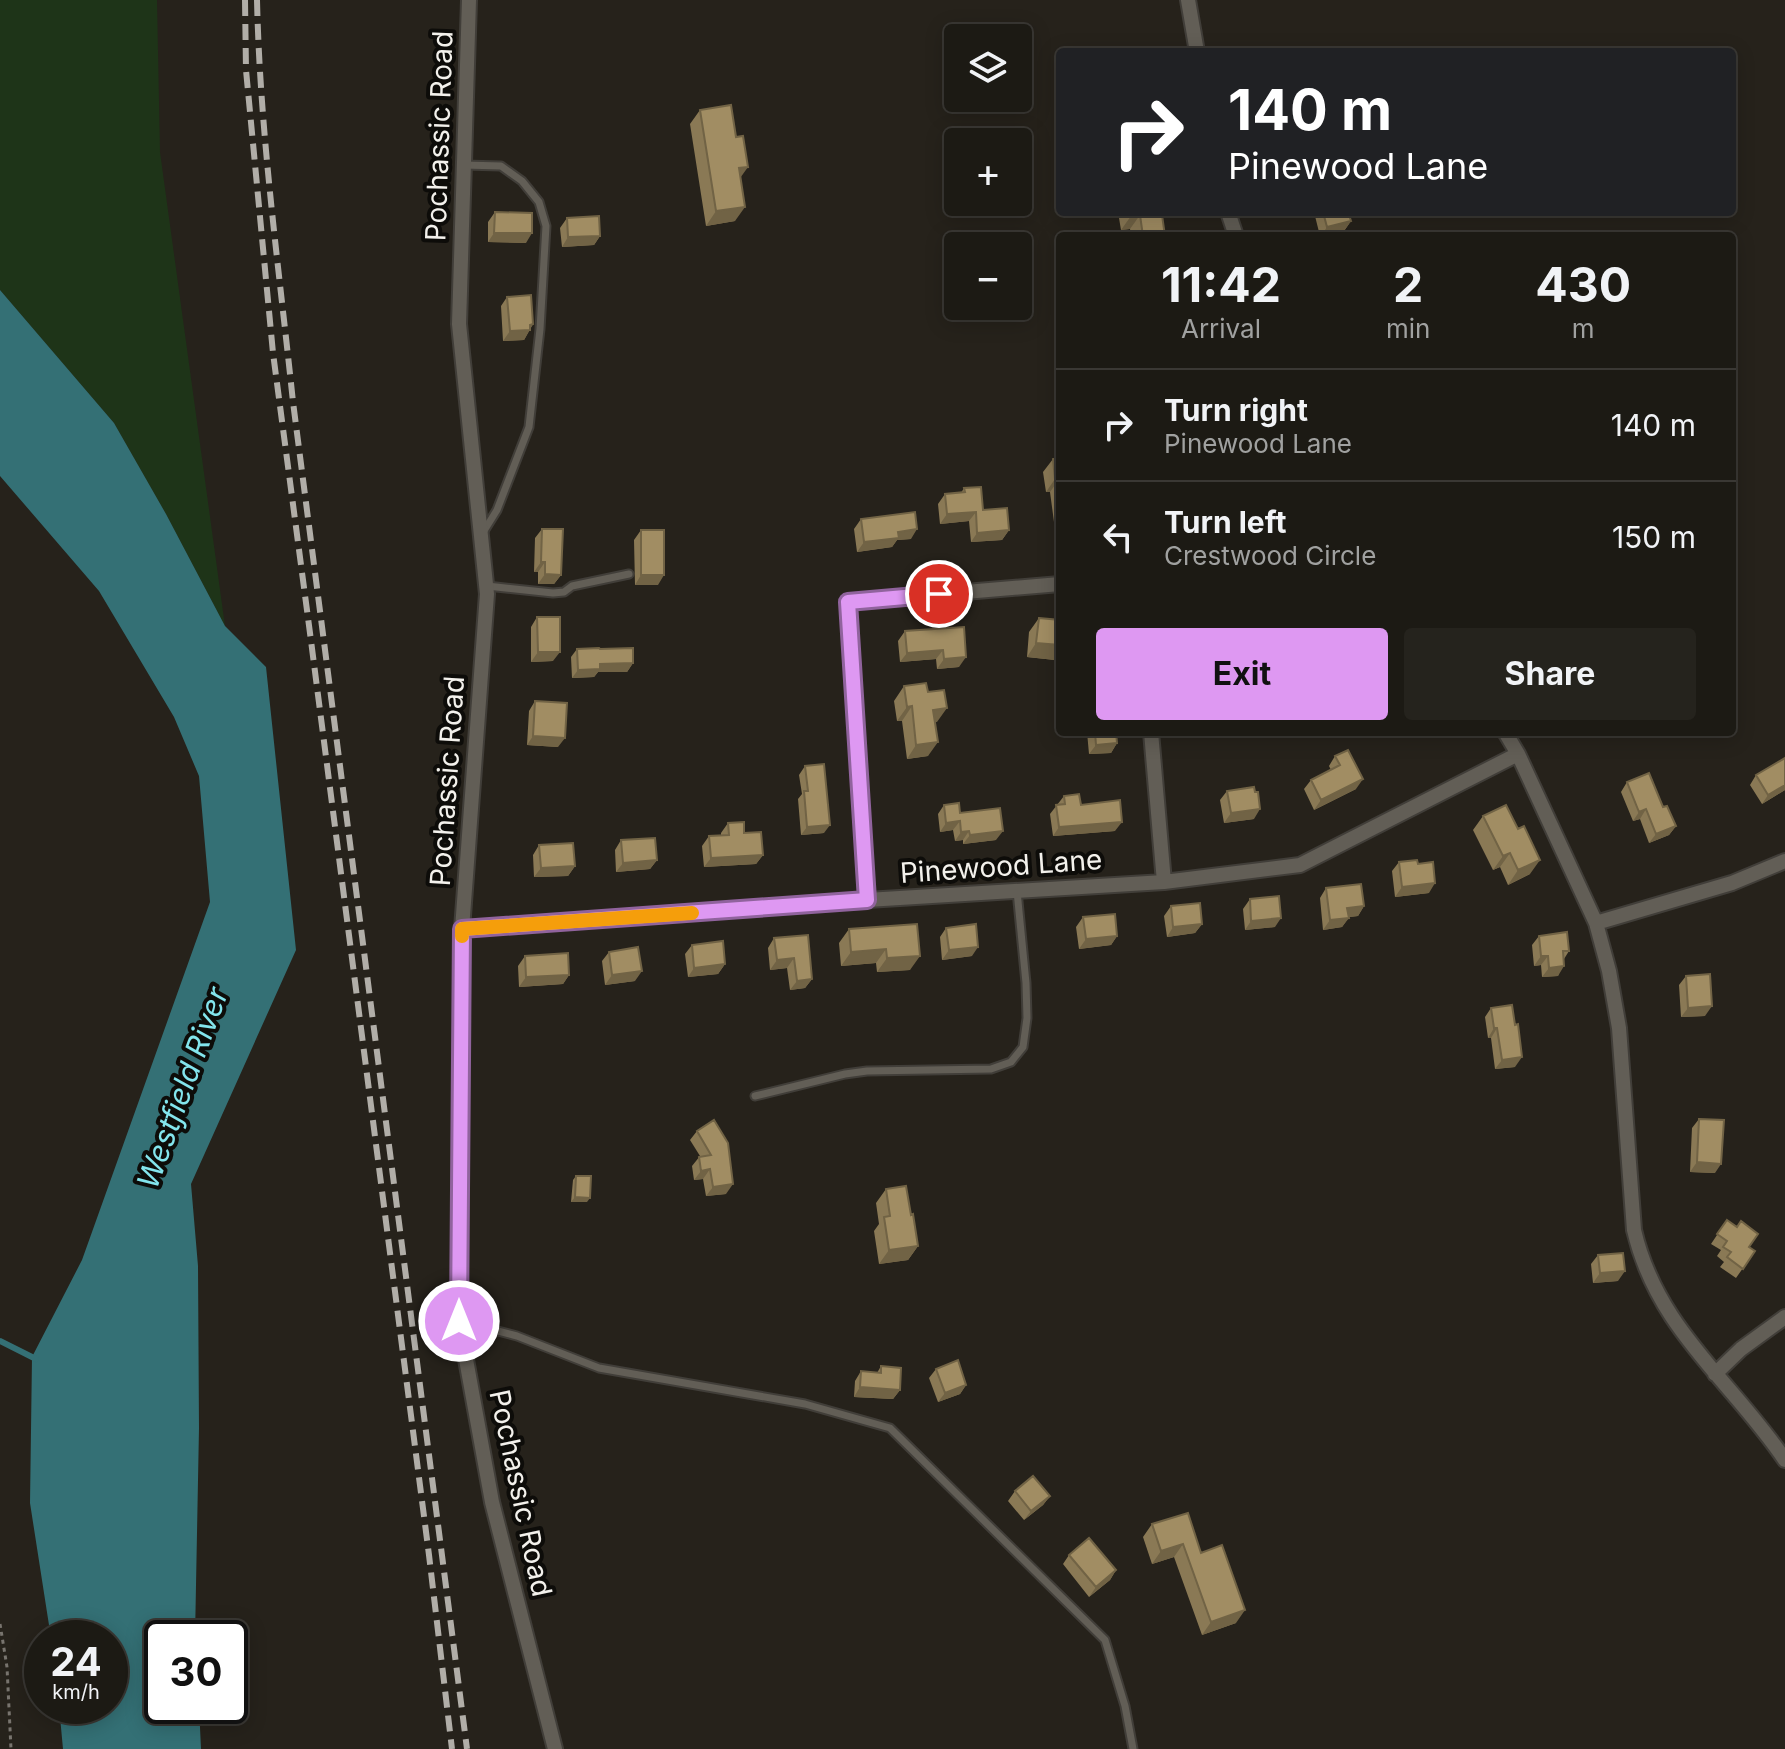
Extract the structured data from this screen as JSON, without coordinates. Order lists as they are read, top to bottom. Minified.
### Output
{"streets":{"street":["Pochassic Road","Pinewood Lane"]},"crossings":[["Pochassic Road","Pinewood Lane"]],"water":["Westfield River"],"page":{"map_buttons":["+","−"],"turn":["140 m","Pinewood Lane"],"eta":["11:42","Arrival","2","min","430","m"],"list":[{"name":"Turn right","note":"Pinewood Lane","value":"140 m"},{"name":"Turn left","note":"Crestwood Circle","value":"150 m"}],"buttons":["Exit","Share"],"speed":"24 km/h","limit":"30"}}
